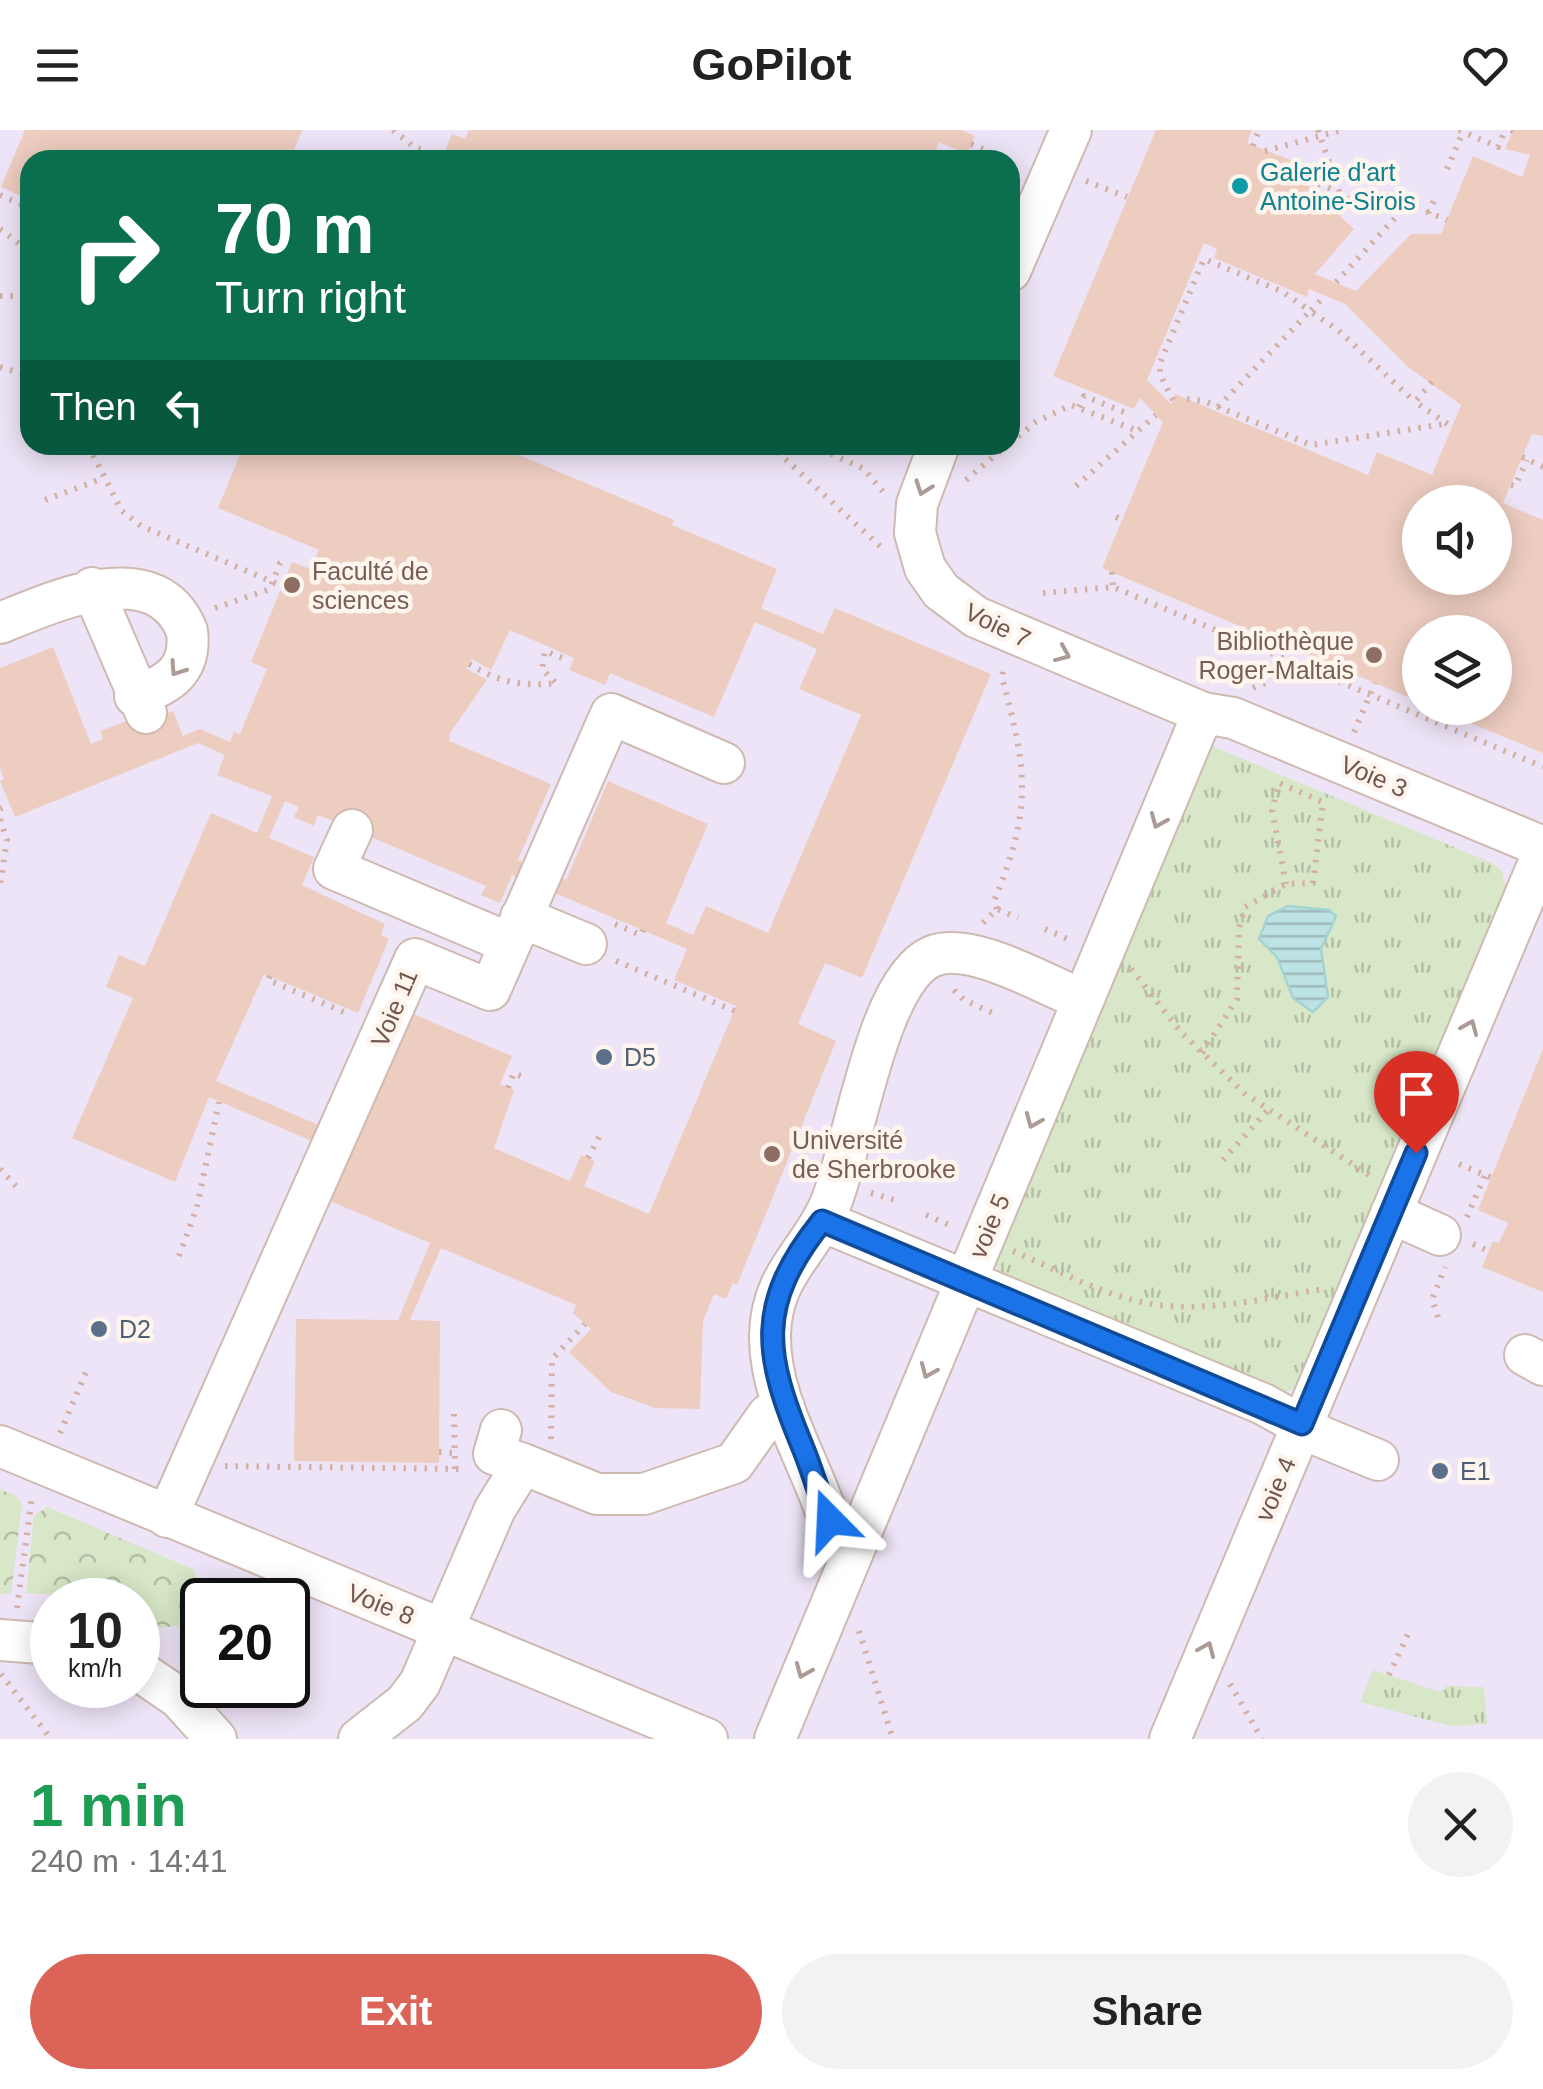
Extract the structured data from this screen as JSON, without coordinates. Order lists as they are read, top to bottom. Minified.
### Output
{"streets":{"lane":["Voie 7","Voie 3","Voie 11","voie 5","voie 4","Voie 8"]},"crossings":[["Voie 7","Voie 3"],["Voie 7","voie 5"],["Voie 3","voie 5"],["Voie 3","voie 4"],["Voie 11","Voie 8"]],"one_way":["Voie 7","voie 4"],"places":["Galerie d'art Antoine-Sirois","Faculté de sciences","Bibliothèque Roger-Maltais","D5","Université de Sherbrooke","D2","E1"],"page":{"header":"GoPilot","turn":["70 m","Turn right"],"then":"Then","speed":"10 km/h","limit":"20","heading":["1 min","240 m · 14:41"],"buttons":["Exit","Share"]}}
